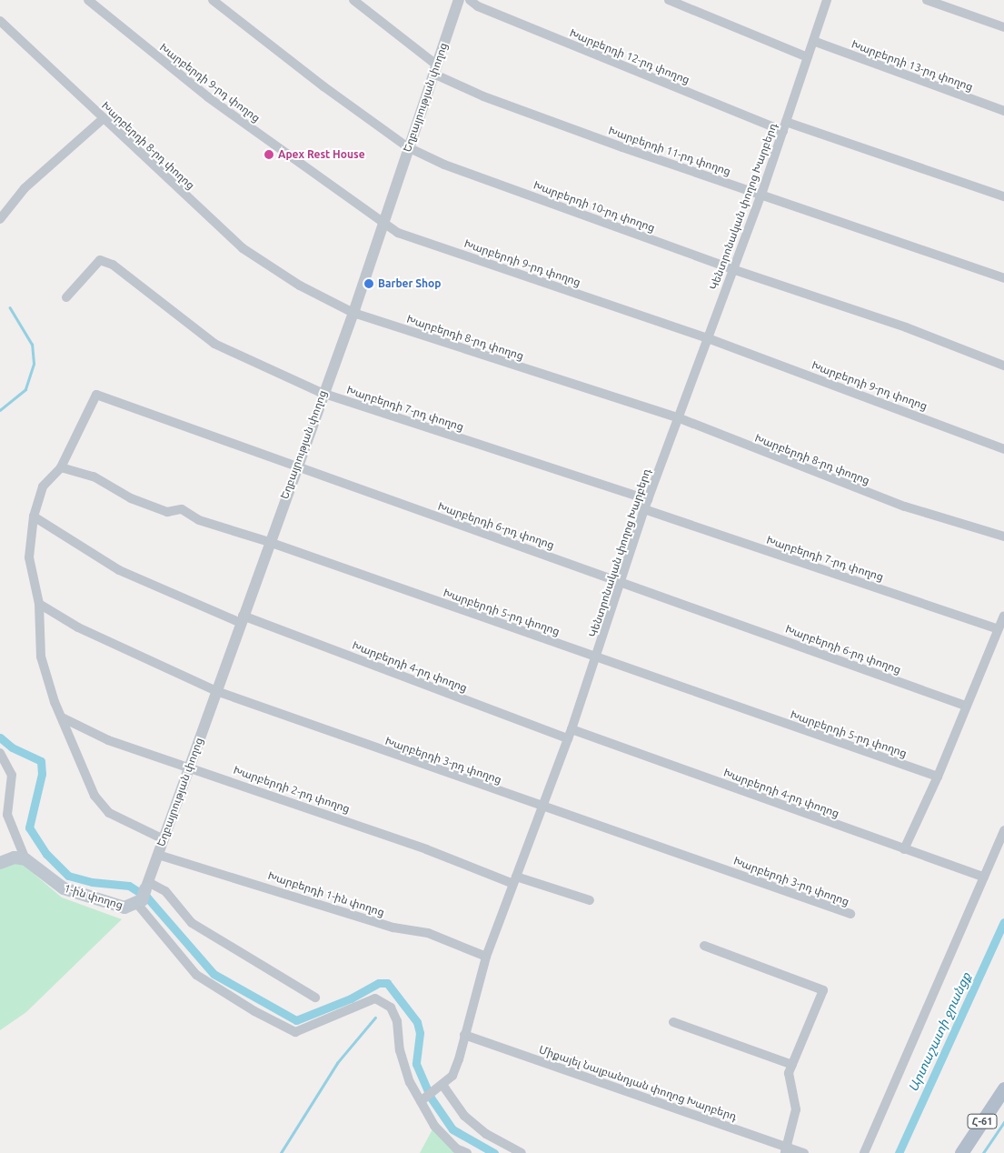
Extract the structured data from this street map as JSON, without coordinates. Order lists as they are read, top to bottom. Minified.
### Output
{"streets":{"main road":["1-ին փողոց","Հ-61"],"street":["Խարբերդի 12-րդ փողոց","Խարբերդի 13-րդ փողոց","Խարբերդի 9-րդ փողոց","Եղբայրության փողոց","Խարբերդի 8-րդ փողոց","Խարբերդի 11-րդ փողոց","Խարբերդի 10-րդ փողոց","Կենտրոնական փողոց Խարբերդ","Խարբերդի 7-րդ փողոց","Խարբերդի 6-րդ փողոց","Խարբերդի 5-րդ փողոց","Խարբերդի 4-րդ փողոց","Խարբերդի 3-րդ փողոց","Խարբերդի 2-րդ փողոց","Խարբերդի 1-ին փողոց","Միքայել Նալբանդյան փողոց Խարբերդ"]},"crossings":[["Խարբերդի 12-րդ փողոց","Կենտրոնական փողոց Խարբերդ"],["Խարբերդի 13-րդ փողոց","Կենտրոնական փողոց Խարբերդ"],["Խարբերդի 9-րդ փողոց","Եղբայրության փողոց"],["Խարբերդի 9-րդ փողոց","Կենտրոնական փողոց Խարբերդ"],["Եղբայրության փողոց","Խարբերդի 8-րդ փողոց"],["Եղբայրության փողոց","Խարբերդի 11-րդ փողոց"],["Եղբայրության փողոց","Խարբերդի 10-րդ փողոց"],["Եղբայրության փողոց","Խարբերդի 7-րդ փողոց"],["Եղբայրության փողոց","Խարբերդի 6-րդ փողոց"],["Եղբայրության փողոց","Խարբերդի 5-րդ փողոց"],["Եղբայրության փողոց","Խարբերդի 4-րդ փողոց"],["Եղբայրության փողոց","Խարբերդի 3-րդ փողոց"],["Եղբայրության փողոց","Խարբերդի 2-րդ փողոց"],["Եղբայրության փողոց","Խարբերդի 1-ին փողոց"],["Եղբայրության փողոց","1-ին փողոց"],["Խարբերդի 8-րդ փողոց","Կենտրոնական փողոց Խարբերդ"],["Խարբերդի 11-րդ փողոց","Կենտրոնական փողոց Խարբերդ"],["Խարբերդի 10-րդ փողոց","Կենտրոնական փողոց Խարբերդ"],["Կենտրոնական փողոց Խարբերդ","Խարբերդի 7-րդ փողոց"],["Կենտրոնական փողոց Խարբերդ","Խարբերդի 6-րդ փողոց"],["Կենտրոնական փողոց Խարբերդ","Խարբերդի 5-րդ փողոց"],["Կենտրոնական փողոց Խարբերդ","Խարբերդի 4-րդ փողոց"],["Կենտրոնական փողոց Խարբերդ","Խարբերդի 3-րդ փողոց"],["Կենտրոնական փողոց Խարբերդ","Խարբերդի 2-րդ փողոց"],["Կենտրոնական փողոց Խարբերդ","Խարբերդի 1-ին փողոց"],["Կենտրոնական փողոց Խարբերդ","Միքայել Նալբանդյան փողոց Խարբերդ"],["Խարբերդի 6-րդ փողոց","Խարբերդի 5-րդ փողոց"]],"water":["Արտաշատի ջրանցք"],"places":["Apex Rest House","Barber Shop"]}
